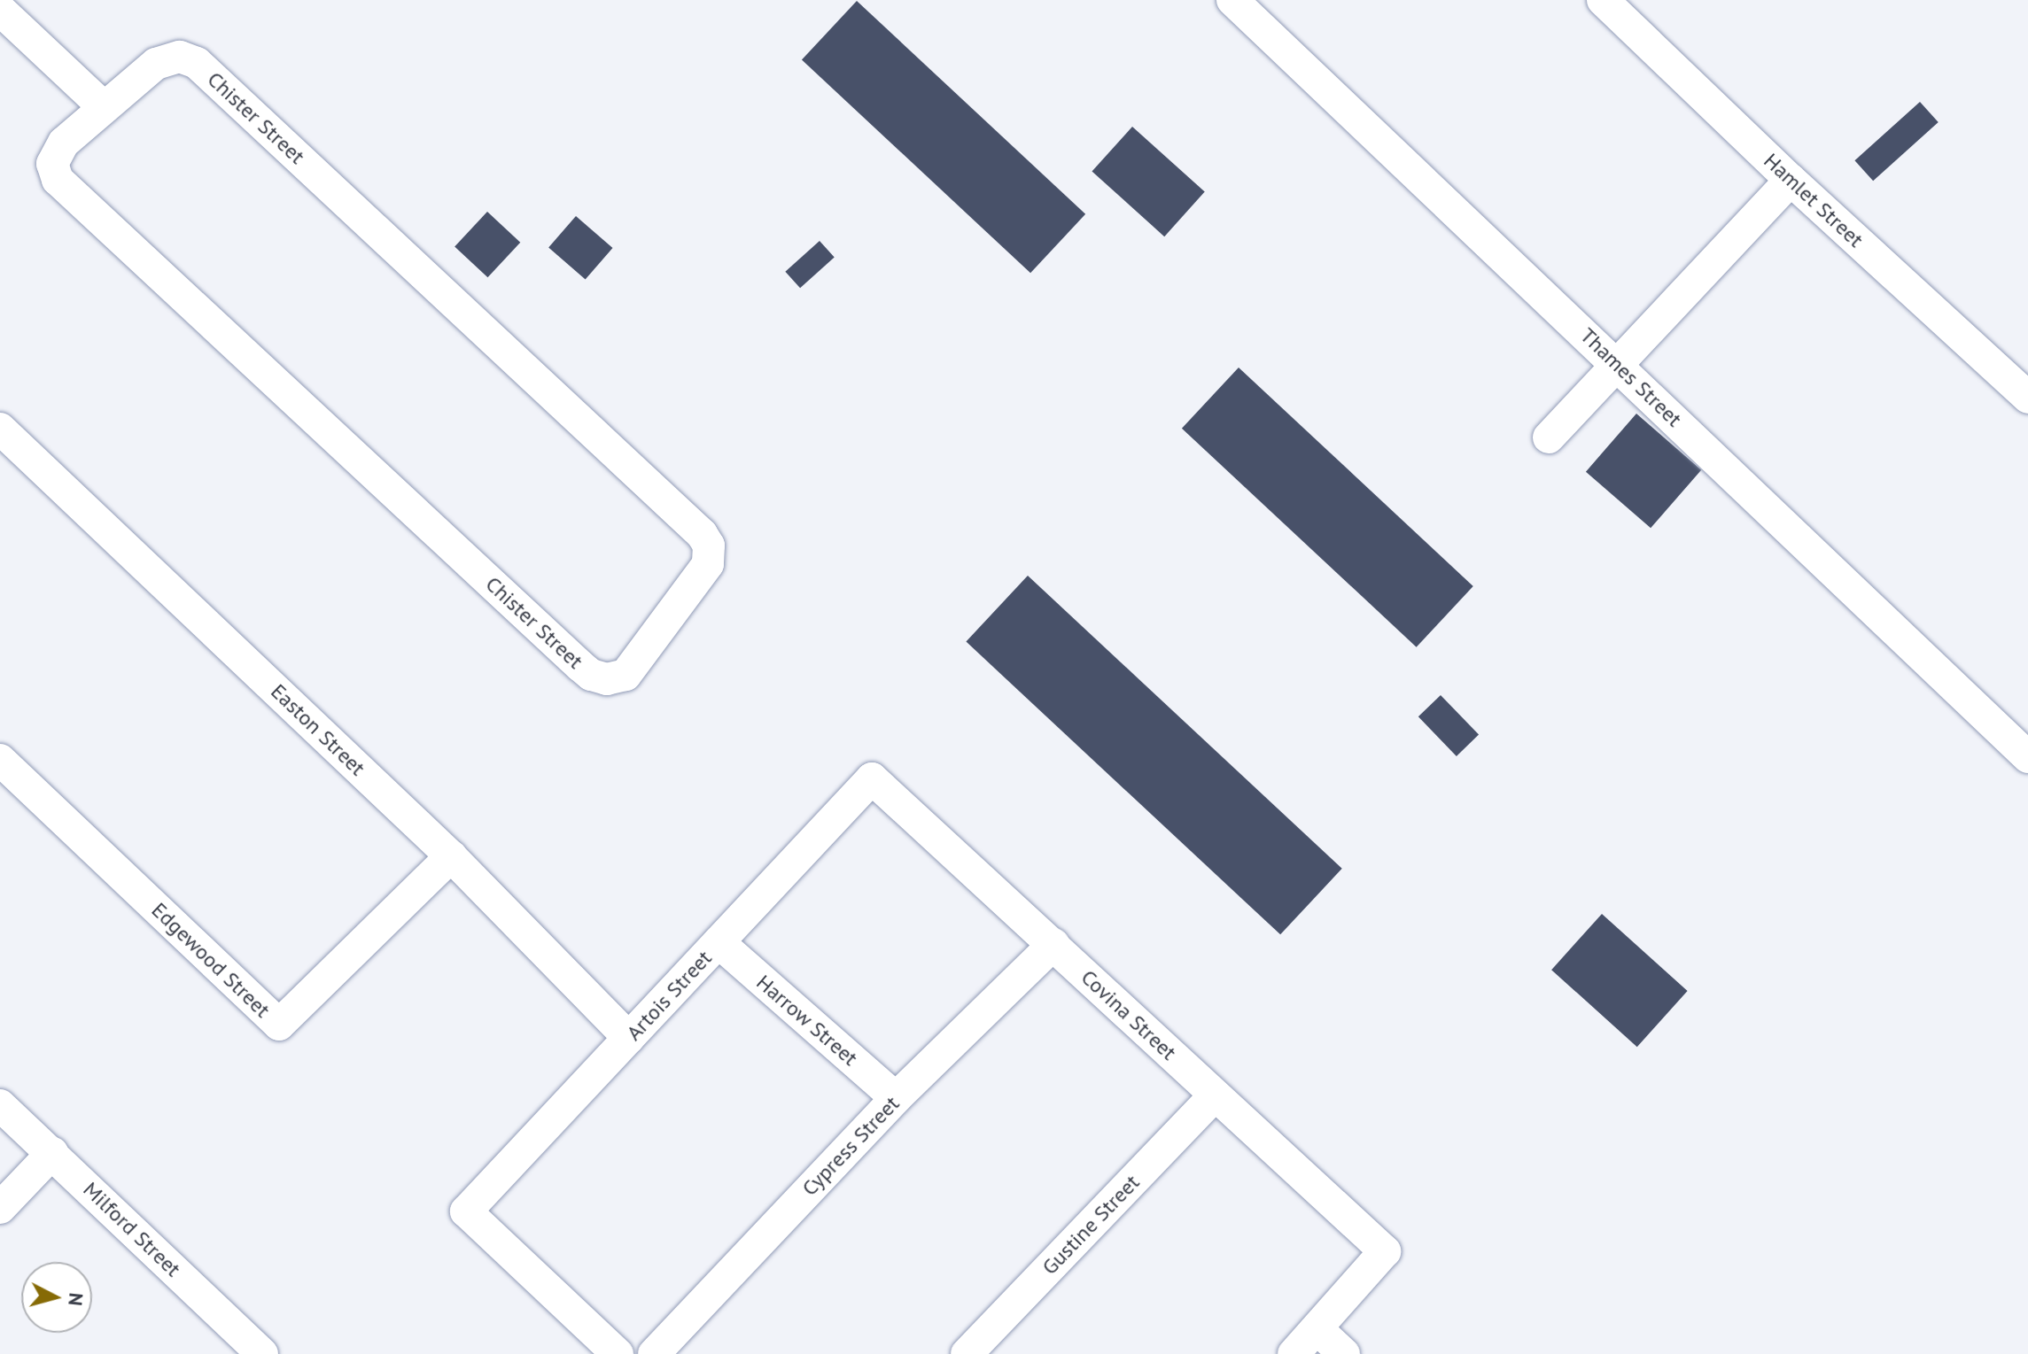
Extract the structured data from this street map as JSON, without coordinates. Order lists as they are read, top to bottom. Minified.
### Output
{"streets":{"street":["Chister Street","Hamlet Street","Thames Street","Easton Street","Edgewood Street","Artois Street","Covina Street","Harrow Street","Cypress Street","Gustine Street","Milford Street"]},"crossings":[["Easton Street","Edgewood Street"],["Easton Street","Artois Street"],["Artois Street","Covina Street"],["Artois Street","Harrow Street"],["Covina Street","Cypress Street"],["Covina Street","Gustine Street"],["Harrow Street","Cypress Street"]],"north":"right"}
